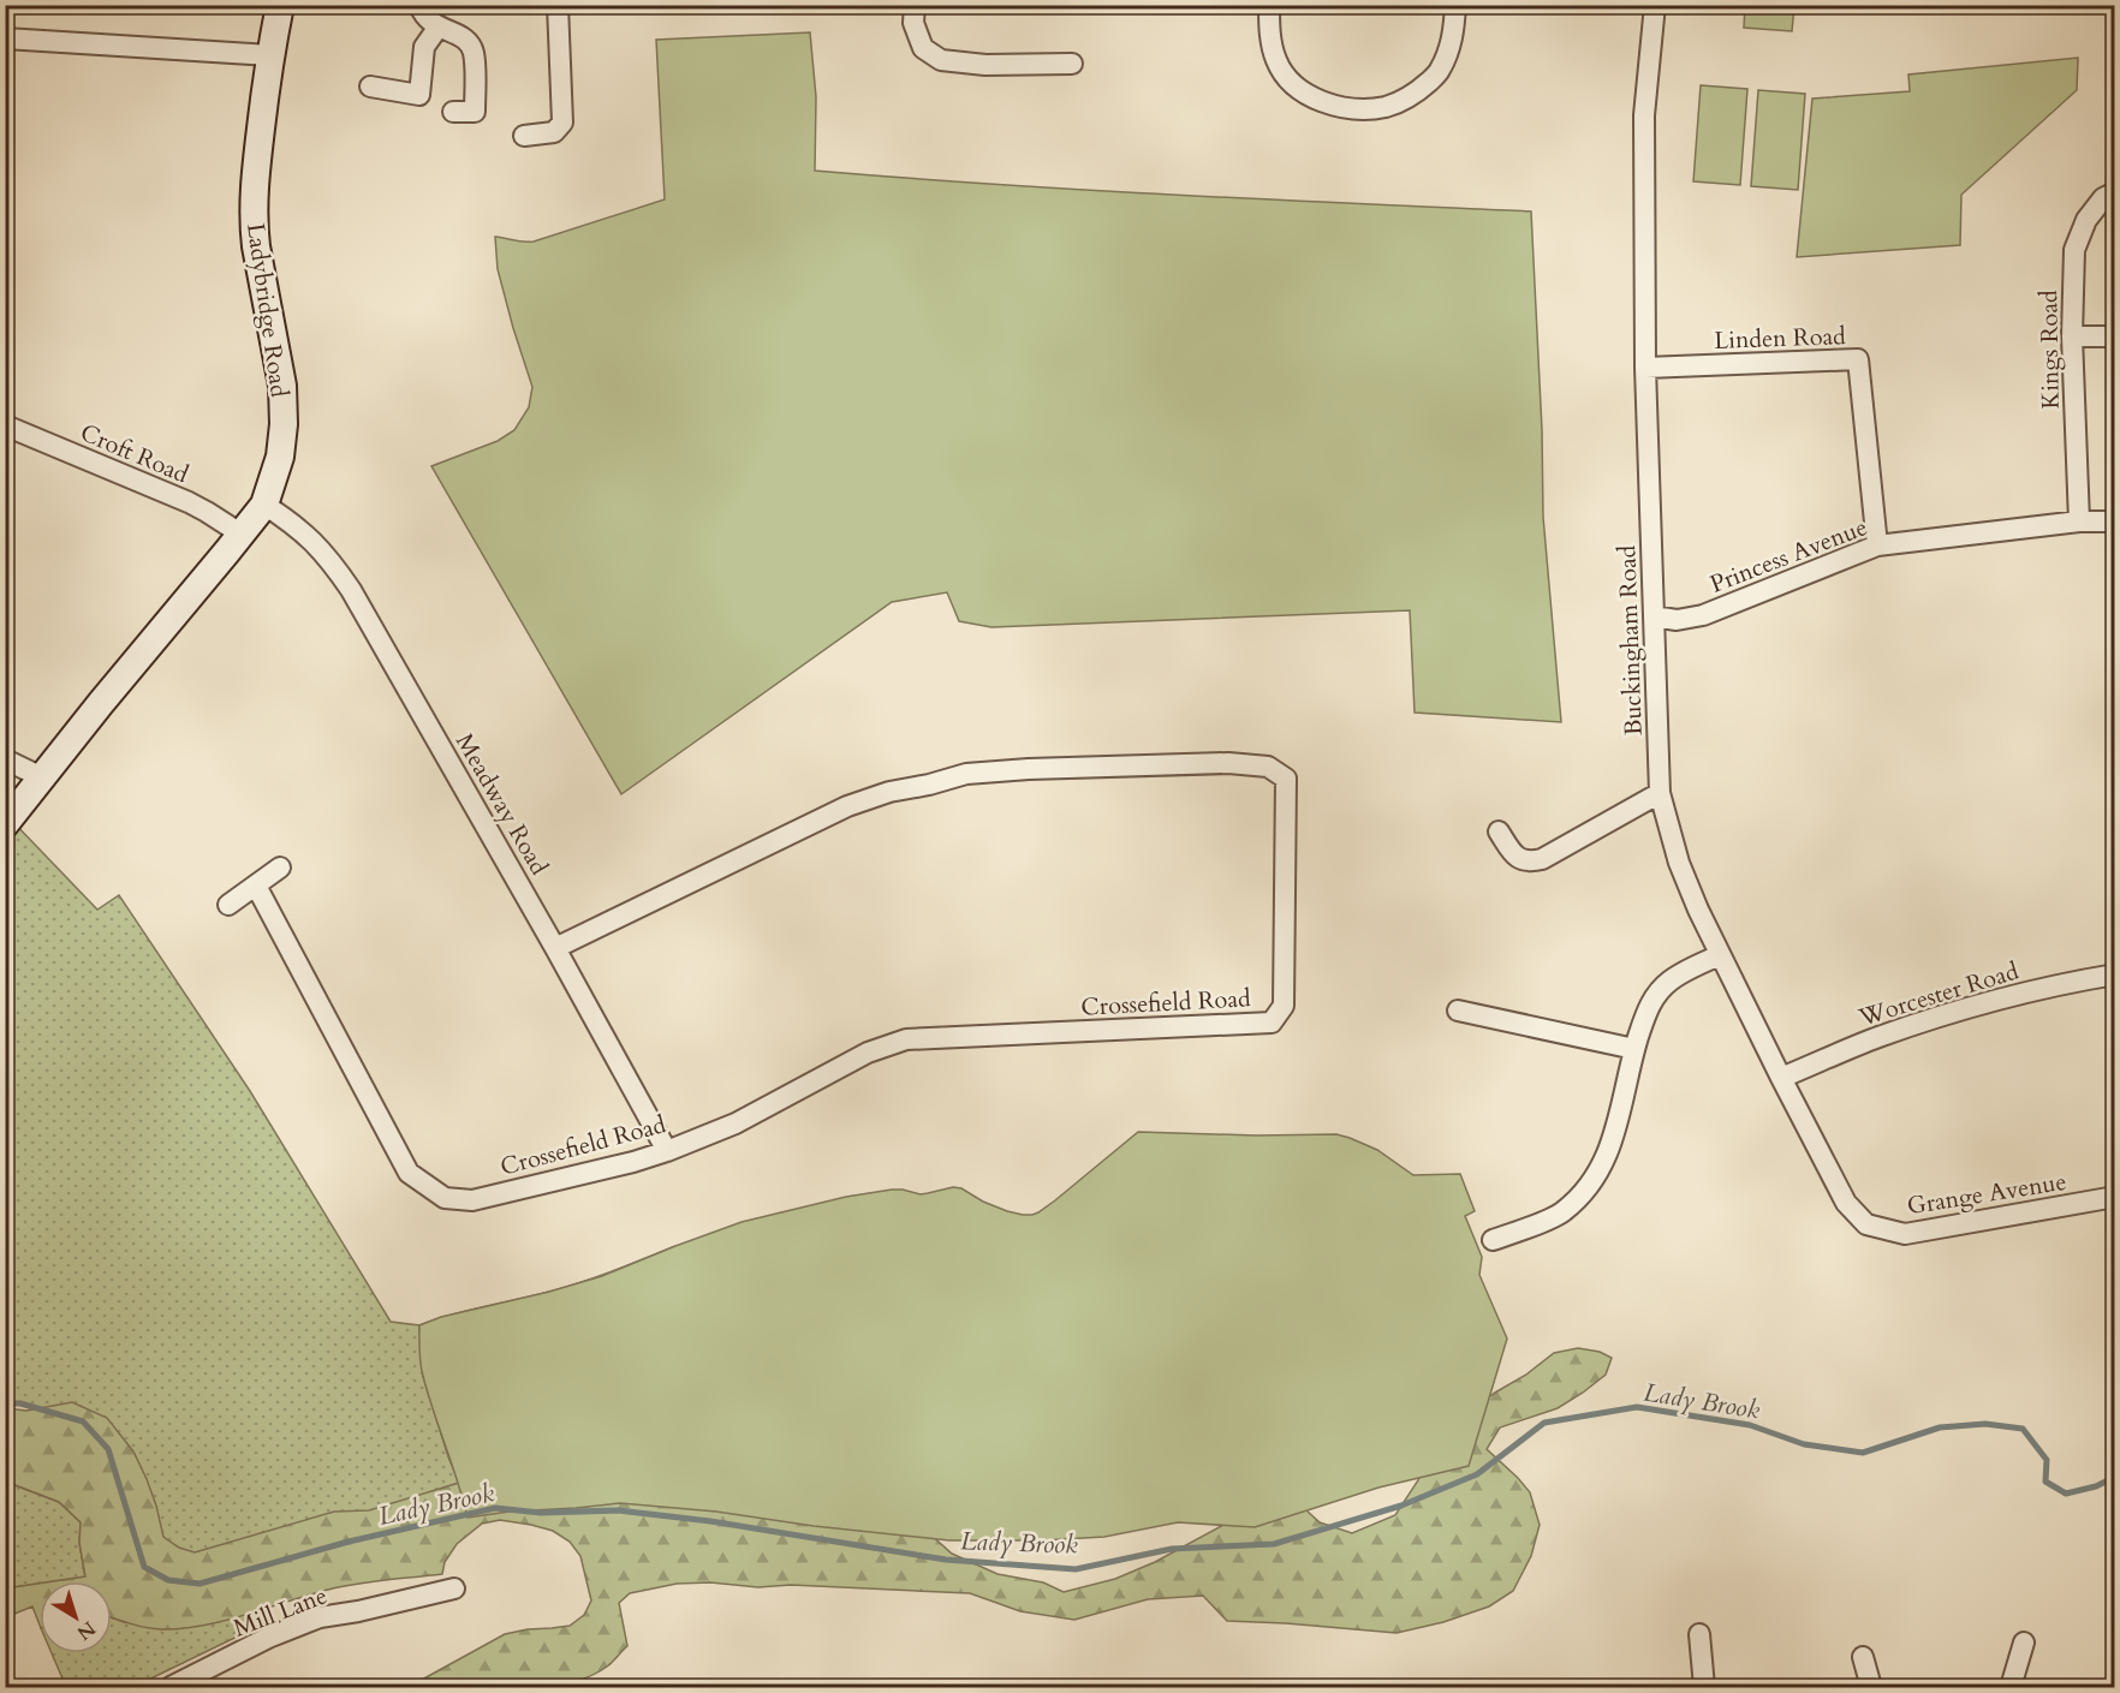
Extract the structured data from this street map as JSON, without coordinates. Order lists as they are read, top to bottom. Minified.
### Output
{"streets":{"street":["Ladybridge Road","Linden Road","Kings Road","Croft Road","Princess Avenue","Buckingham Road","Meadway Road","Worcester Road","Crossefield Road","Grange Avenue","Mill Lane"]},"crossings":[["Ladybridge Road","Croft Road"],["Ladybridge Road","Meadway Road"],["Linden Road","Princess Avenue"],["Linden Road","Buckingham Road"],["Kings Road","Princess Avenue"],["Princess Avenue","Buckingham Road"],["Buckingham Road","Worcester Road"],["Buckingham Road","Grange Avenue"],["Meadway Road","Crossefield Road"]],"water":["Lady Brook"],"north":"bottom right"}
